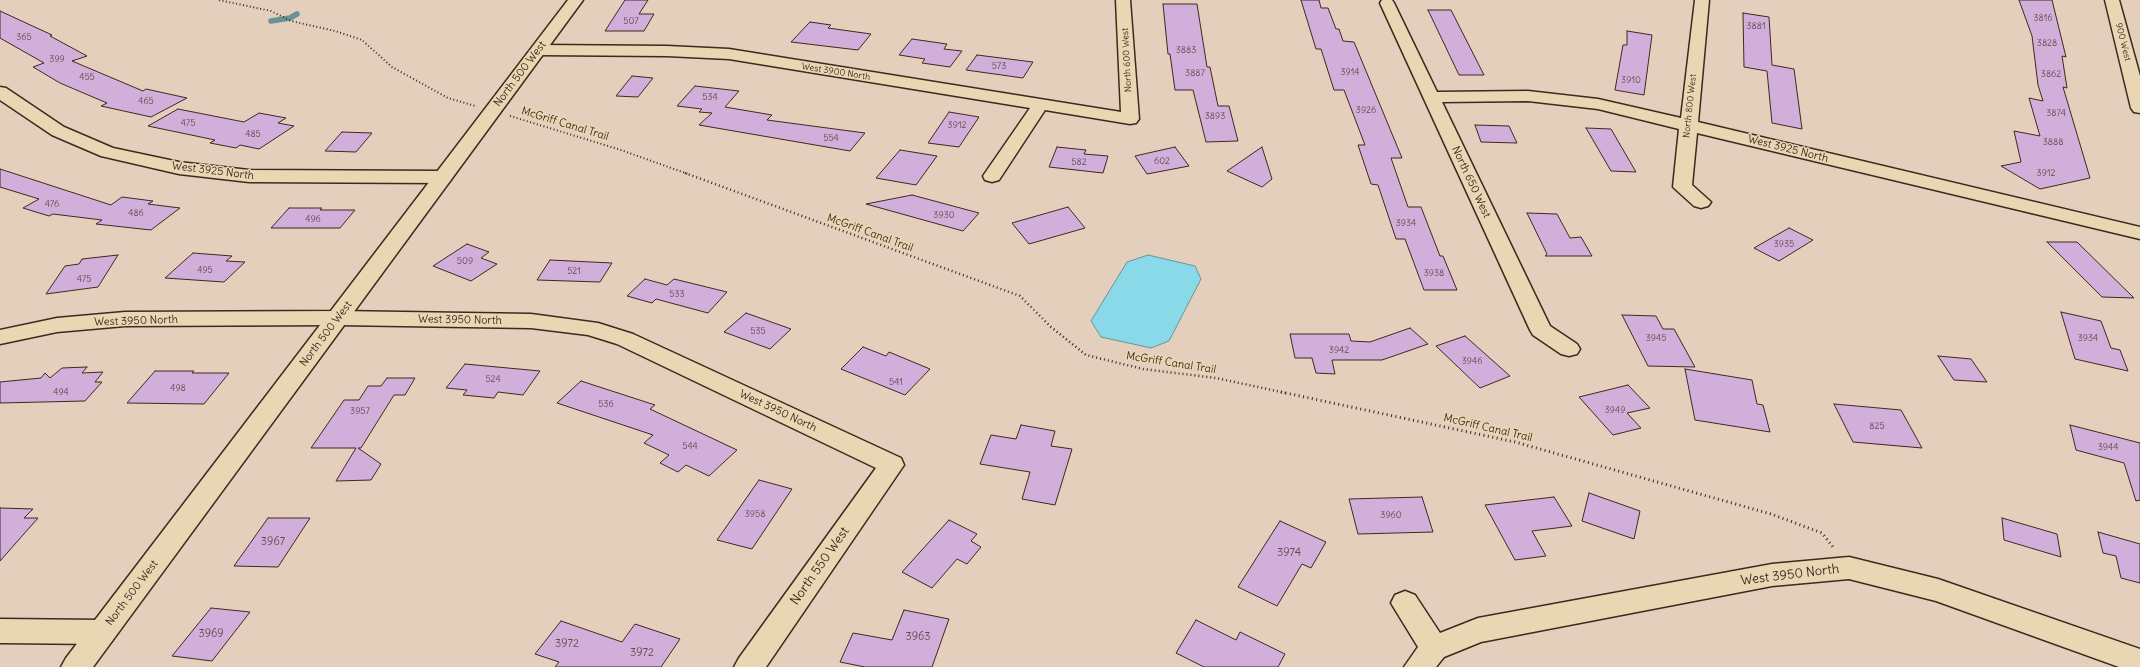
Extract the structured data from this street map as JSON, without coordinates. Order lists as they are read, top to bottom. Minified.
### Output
{"streets":{"street":["900 West","North 600 West","West 3900 North","North 500 West","North 800 West","West 3925 North","North 650 West","West 3950 North","North 550 West"],"path":["McGriff Canal Trail"]},"crossings":[["North 600 West","West 3900 North"],["West 3900 North","North 500 West"],["North 500 West","West 3925 North"],["North 500 West","West 3950 North"],["North 800 West","West 3925 North"],["McGriff Canal Trail","West 3950 North"],["West 3925 North","North 650 West"],["West 3950 North","North 550 West"]],"house_numbers":["3816","507","3881","365","3828","3883","399","573","3914","3887","3862","455","3910","534","465","3926","3874","3893","475","3912","485","554","3888","602","582","3912","476","486","3930","496","3934","3935","509","495","521","3938","475","533","535","3945","3934","3942","3946","524","541","498","494","536","3949","3957","825","544","3944","3958","3960","3967","3974","3969","3963","3972","3972"]}
